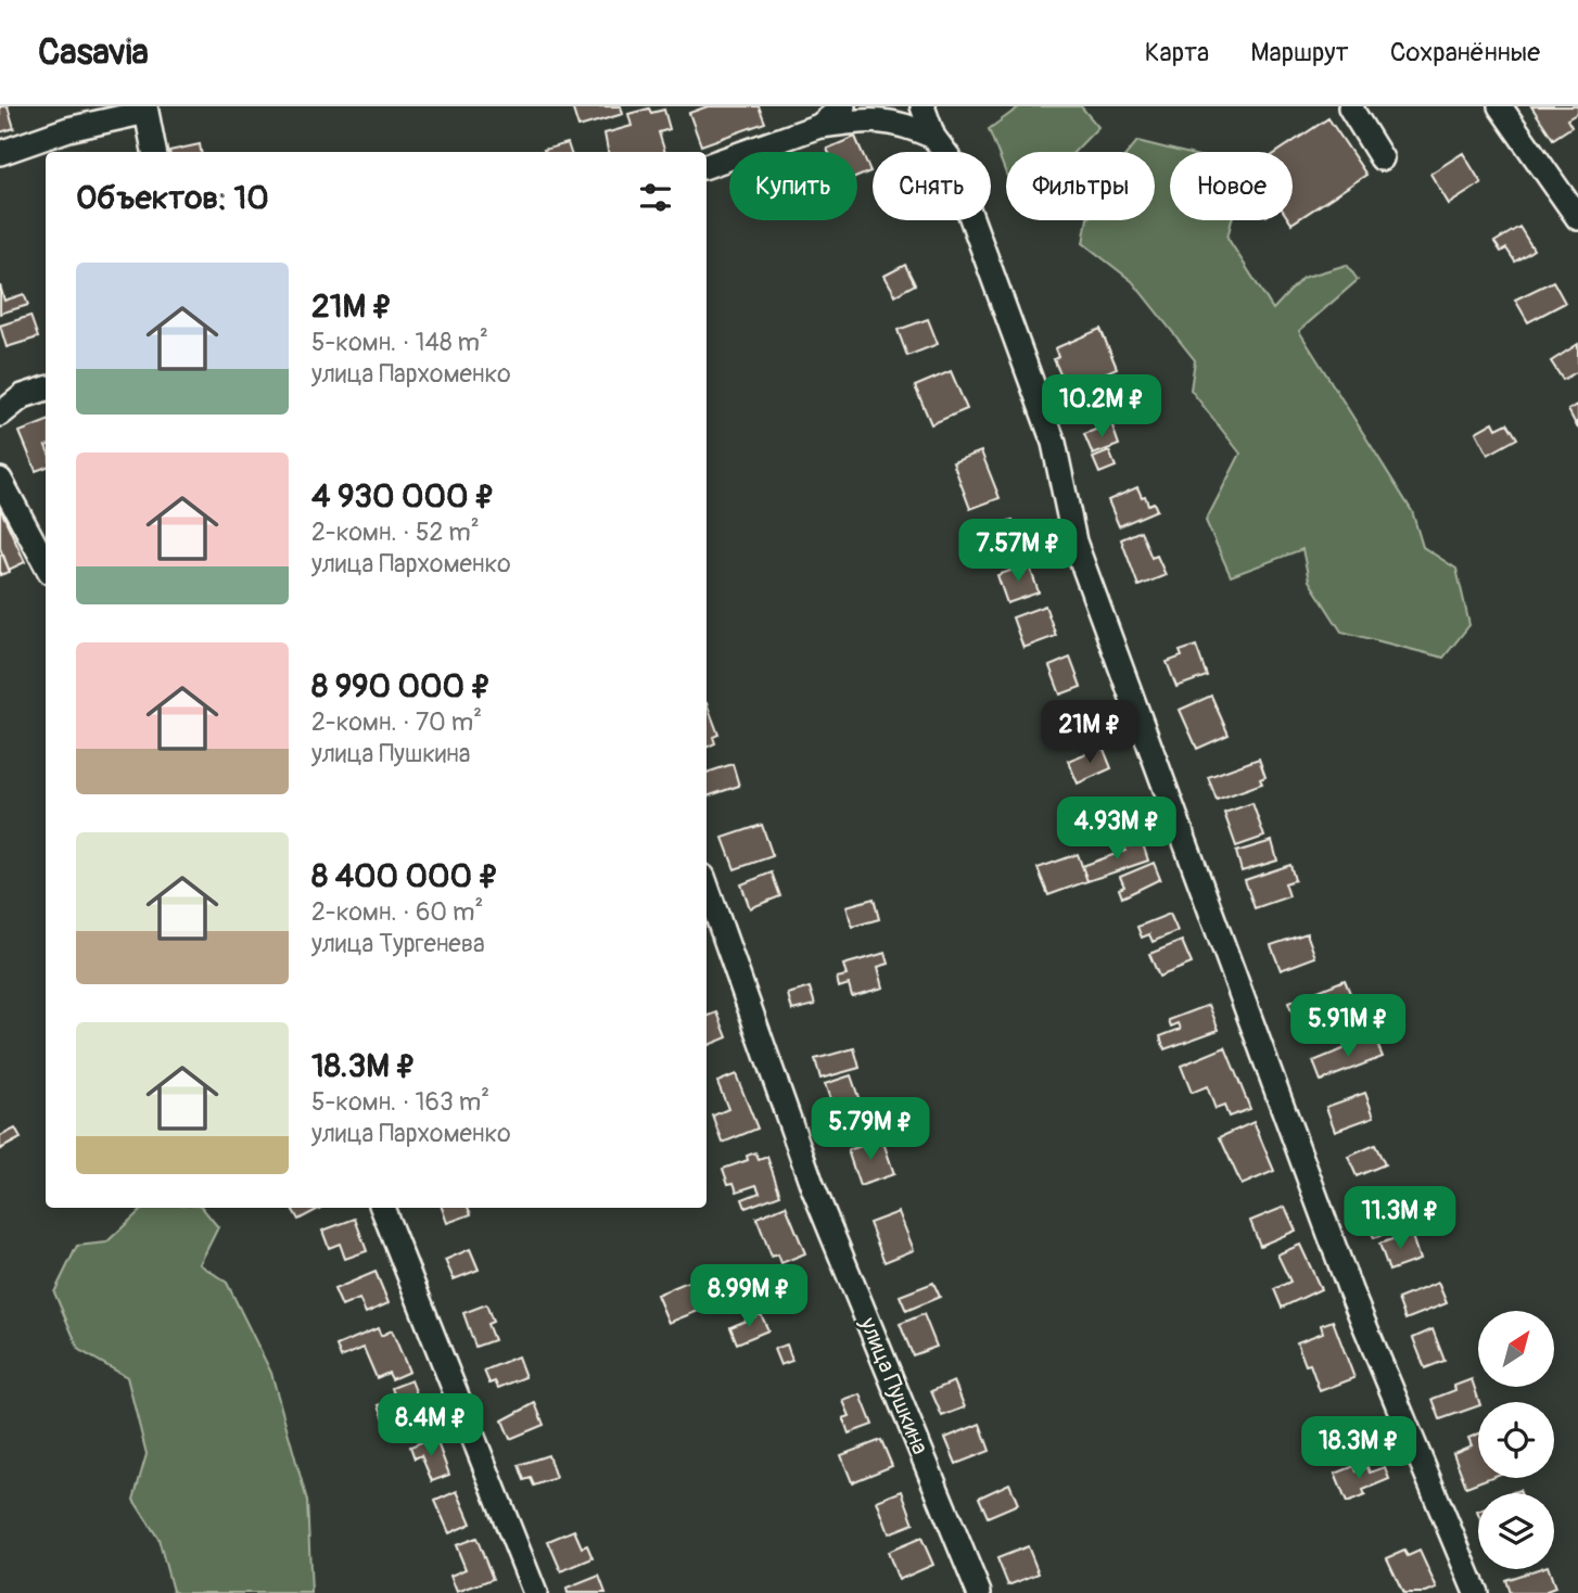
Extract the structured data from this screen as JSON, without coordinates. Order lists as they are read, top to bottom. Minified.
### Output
{"streets":{"street":["улица Пушкина"]},"north":"top right","page":{"header":"Casavia","nav":["Карта","Маршрут","Сохранённые"],"chip":["Купить","Снять","Фильтры","Новое"],"heading":"Объектов: 10","list":[{"name":"21M ₽","note":"5-комн. · 148 m² · улица Пархоменко"},{"name":"4 930 000 ₽","note":"2-комн. · 52 m² · улица Пархоменко"},{"name":"8 990 000 ₽","note":"2-комн. · 70 m² · улица Пушкина"},{"name":"8 400 000 ₽","note":"2-комн. · 60 m² · улица Тургенева"},{"name":"18.3M ₽","note":"5-комн. · 163 m² · улица Пархоменко"}],"price":["10.2M ₽","7.57M ₽","21M ₽","4.93M ₽","5.91M ₽","5.79M ₽","11.3M ₽","8.99M ₽","8.4M ₽","18.3M ₽"]}}
